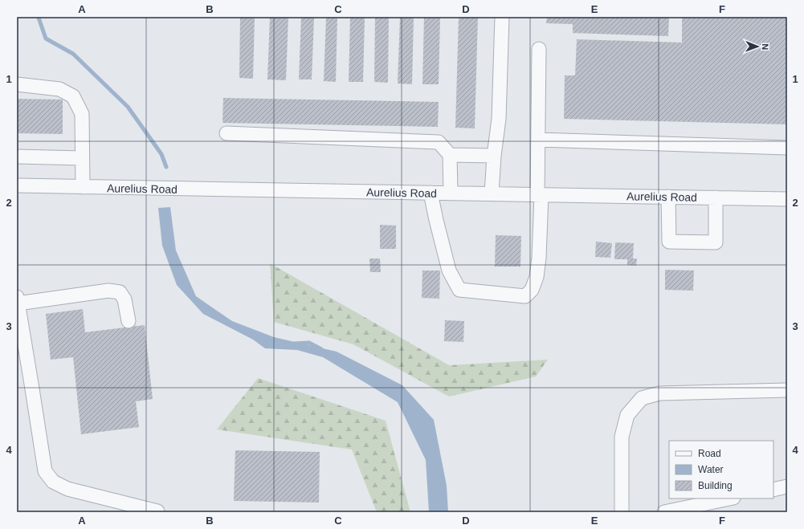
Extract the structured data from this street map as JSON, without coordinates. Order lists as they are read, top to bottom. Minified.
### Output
{"streets":{"street":["Aurelius Road"]},"legend":["Road","Water","Building"],"north":"right","grid":{"columns":["A","B","C","D","E","F"],"rows":["1","2","3","4"]}}
